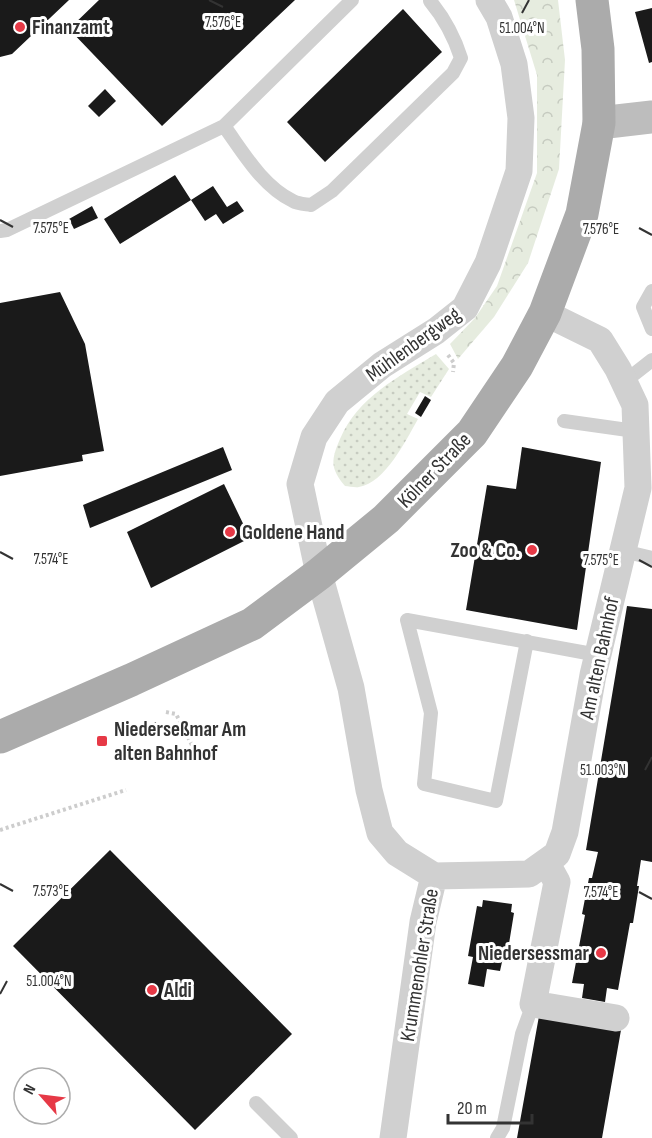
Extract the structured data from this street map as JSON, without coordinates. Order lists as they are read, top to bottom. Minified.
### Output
{"streets":{"main road":["Kölner Straße"],"street":["Mühlenbergweg","Am alten Bahnhof","Krummenohler Straße"]},"crossings":[["Mühlenbergweg","Kölner Straße"],["Mühlenbergweg","Krummenohler Straße"],["Kölner Straße","Am alten Bahnhof"],["Kölner Straße","Krummenohler Straße"]],"places":{"other":["Finanzamt","Goldene Hand","Zoo & Co.","Niedersessmar","Aldi"],"transit":["Niederseßmar Am alten Bahnhof"]},"scale_bar":"20 m","north":"top left","coordinates":["7.576°E","51.004°N","7.575°E","7.574°E","51.003°N","7.573°E"]}
